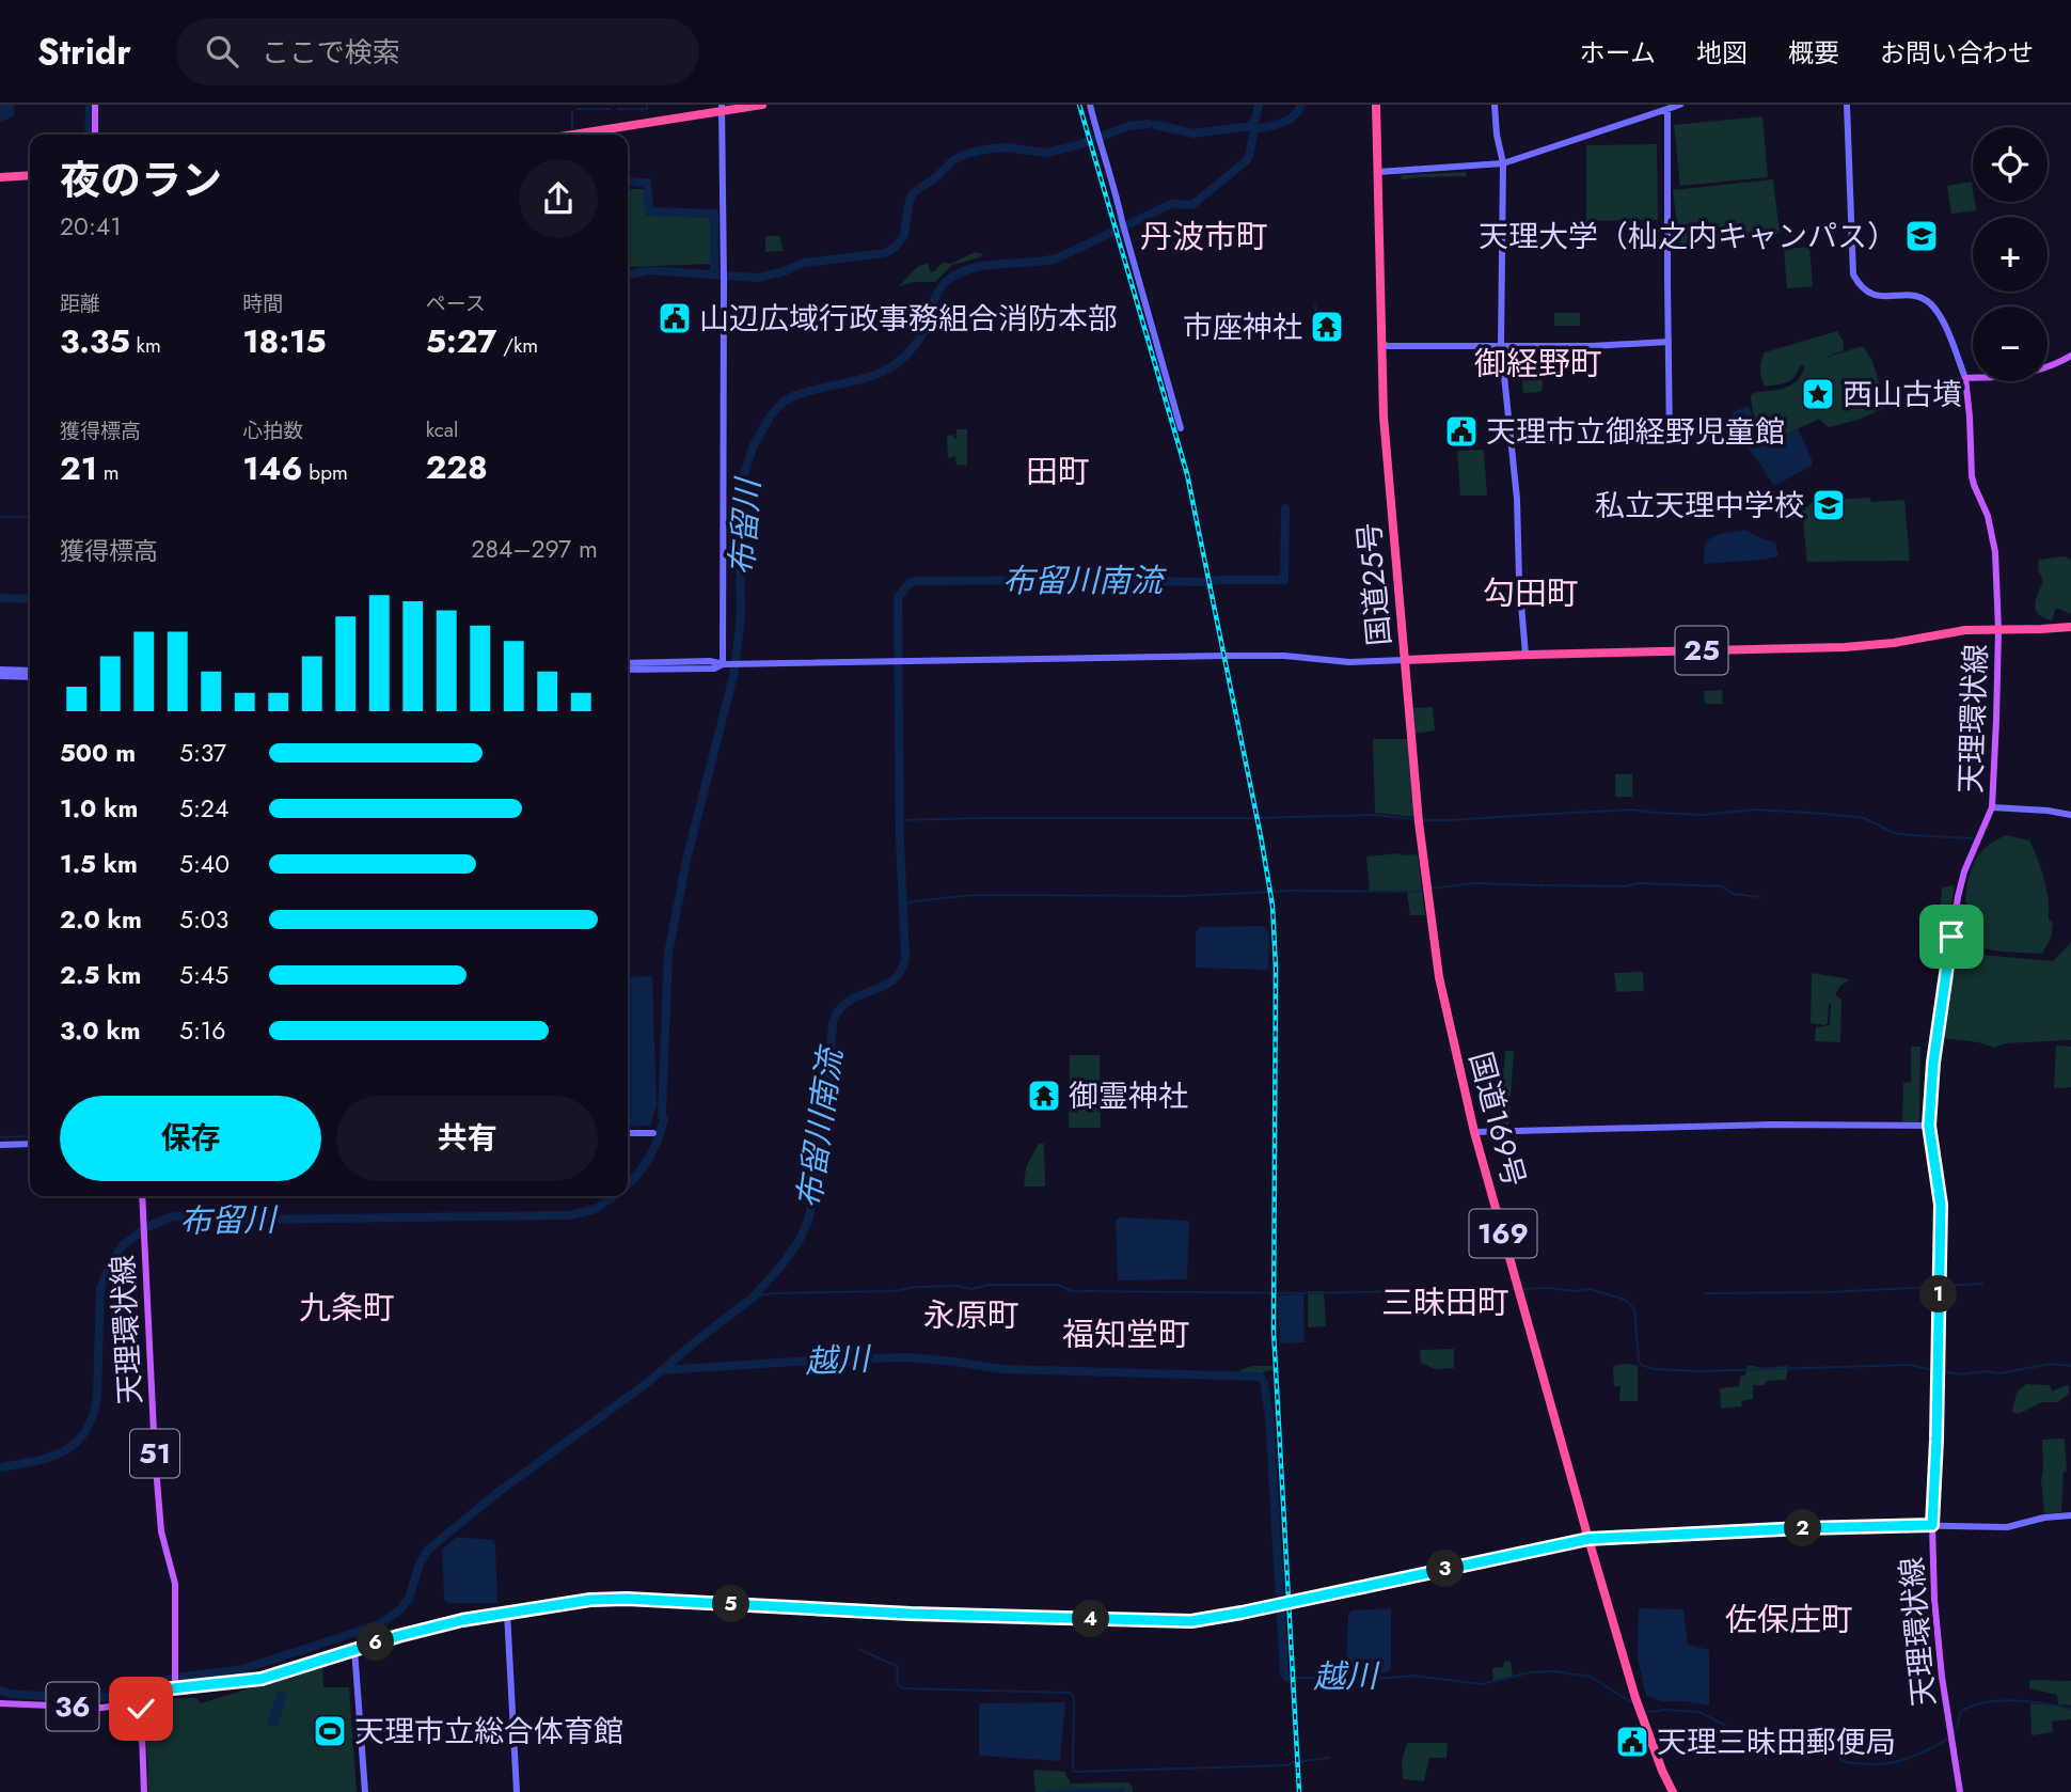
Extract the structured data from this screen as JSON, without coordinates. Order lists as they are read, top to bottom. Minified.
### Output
{"streets":{"highway":["国道25号","25","国道169号","169"],"main road":["天理環状線","51","36"]},"crossings":[["国道25号","天理環状線"],["国道25号","国道169号"],["天理環状線","36"],["国道169号","36"]],"districts":["丹波市町","御経野町","田町","勾田町","三昧田町","九条町","永原町","福知堂町","佐保庄町"],"water":["布留川","布留川南流","越川"],"places":{"school or university":["天理大学（杣之内キャンパス）","私立天理中学校"],"public building":["山辺広域行政事務組合消防本部","天理市立御経野児童館","天理三昧田郵便局"],"temple":["市座神社","御霊神社"],"place":["西山古墳"],"sports":["天理市立総合体育館"]},"page":{"header":"Stridr","search":"ここで検索","nav":["ホーム","地図","概要","お問い合わせ"],"map_buttons":["+","−"],"heading":["夜のラン","20:41"],"stats":[["距離","3.35 km"],["時間","18:15"],["ペース","5:27 /km"],["獲得標高","21 m"],["心拍数","146 bpm"],["kcal","228"]],"chart":["獲得標高","284–297 m"],"list":[{"name":"500 m","note":"5:37"},{"name":"1.0 km","note":"5:24"},{"name":"1.5 km","note":"5:40"},{"name":"2.0 km","note":"5:03"},{"name":"2.5 km","note":"5:45"},{"name":"3.0 km","note":"5:16"}],"buttons":["保存","共有"],"pins":["1","2","3","5","4","6"]}}
